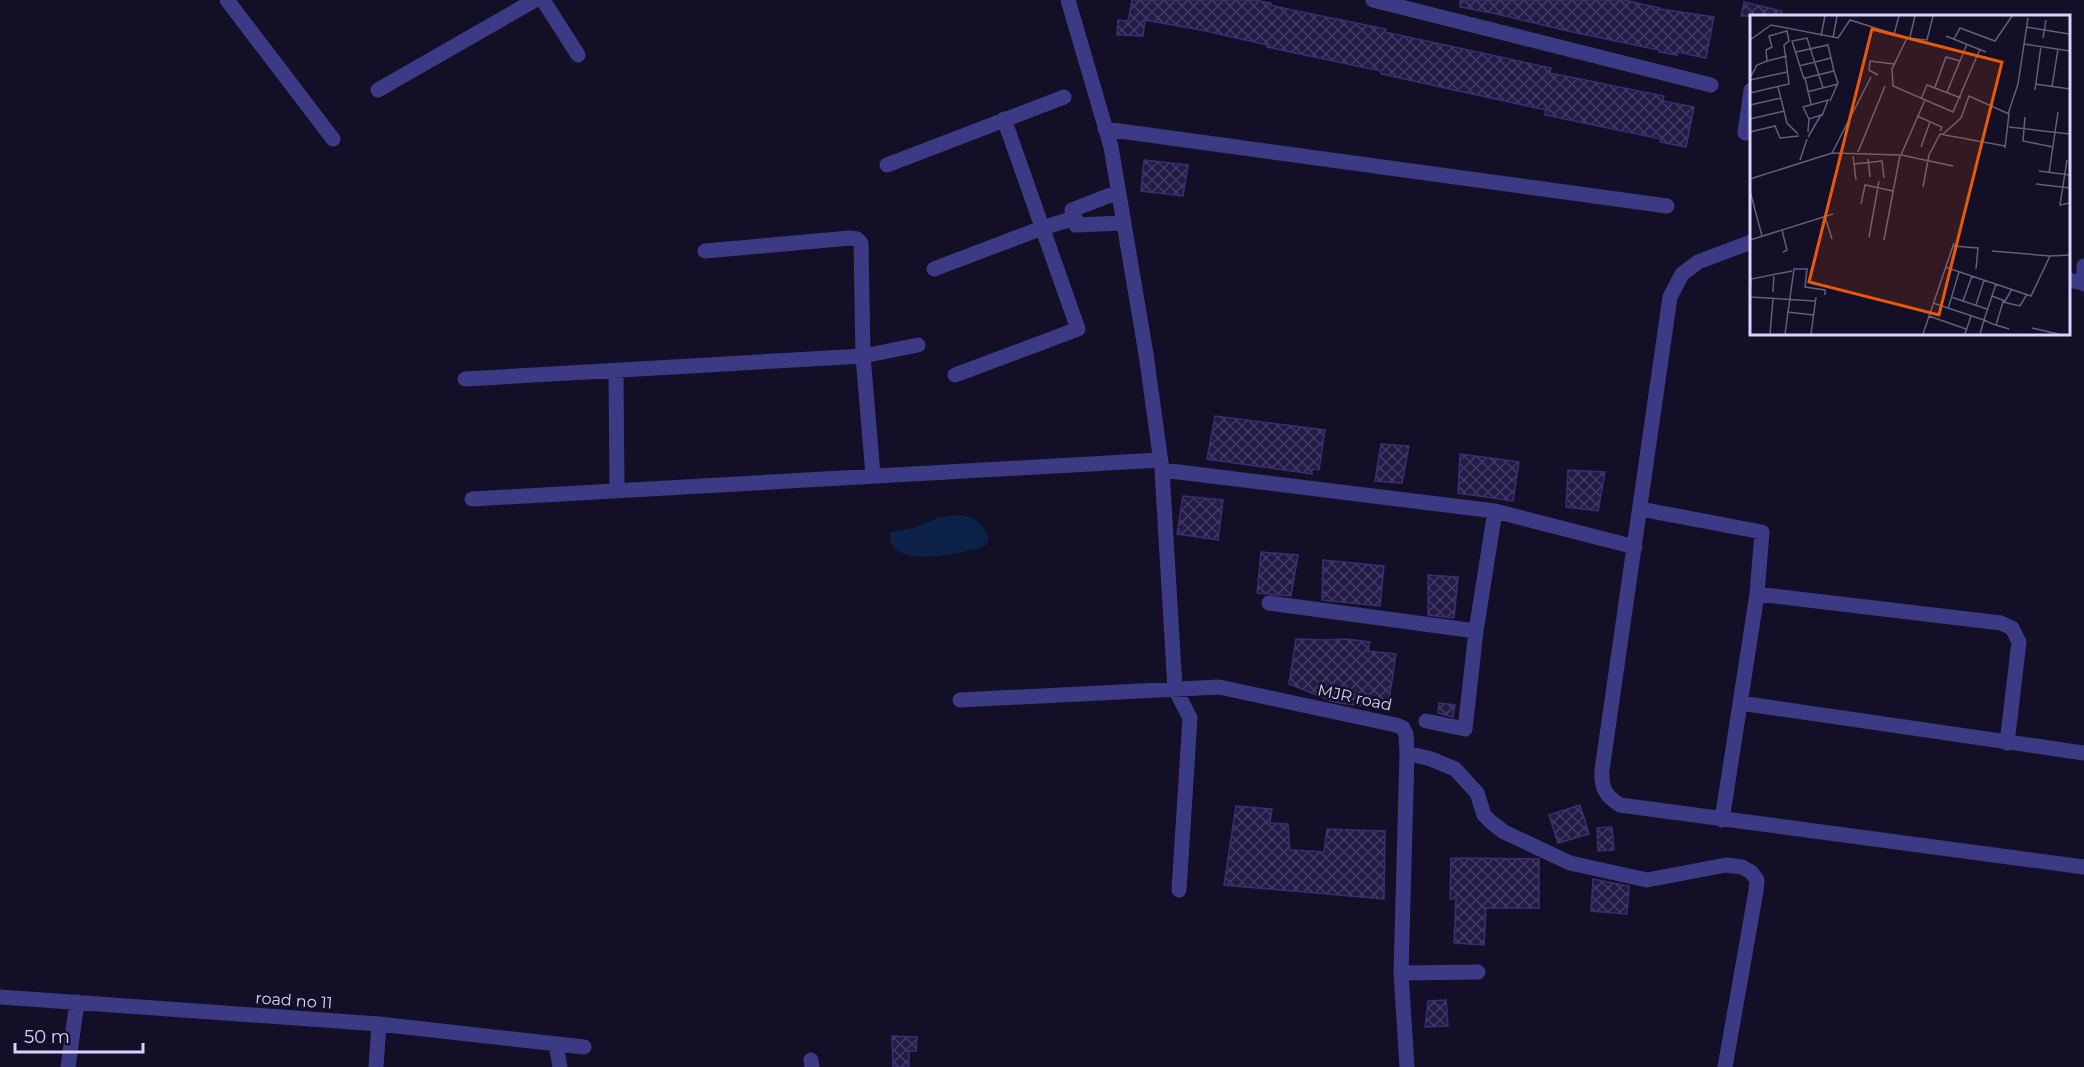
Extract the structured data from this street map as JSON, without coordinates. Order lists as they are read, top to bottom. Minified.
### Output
{"streets":{"street":["MJR road","road no 11"]},"scale_bar":"50 m"}
